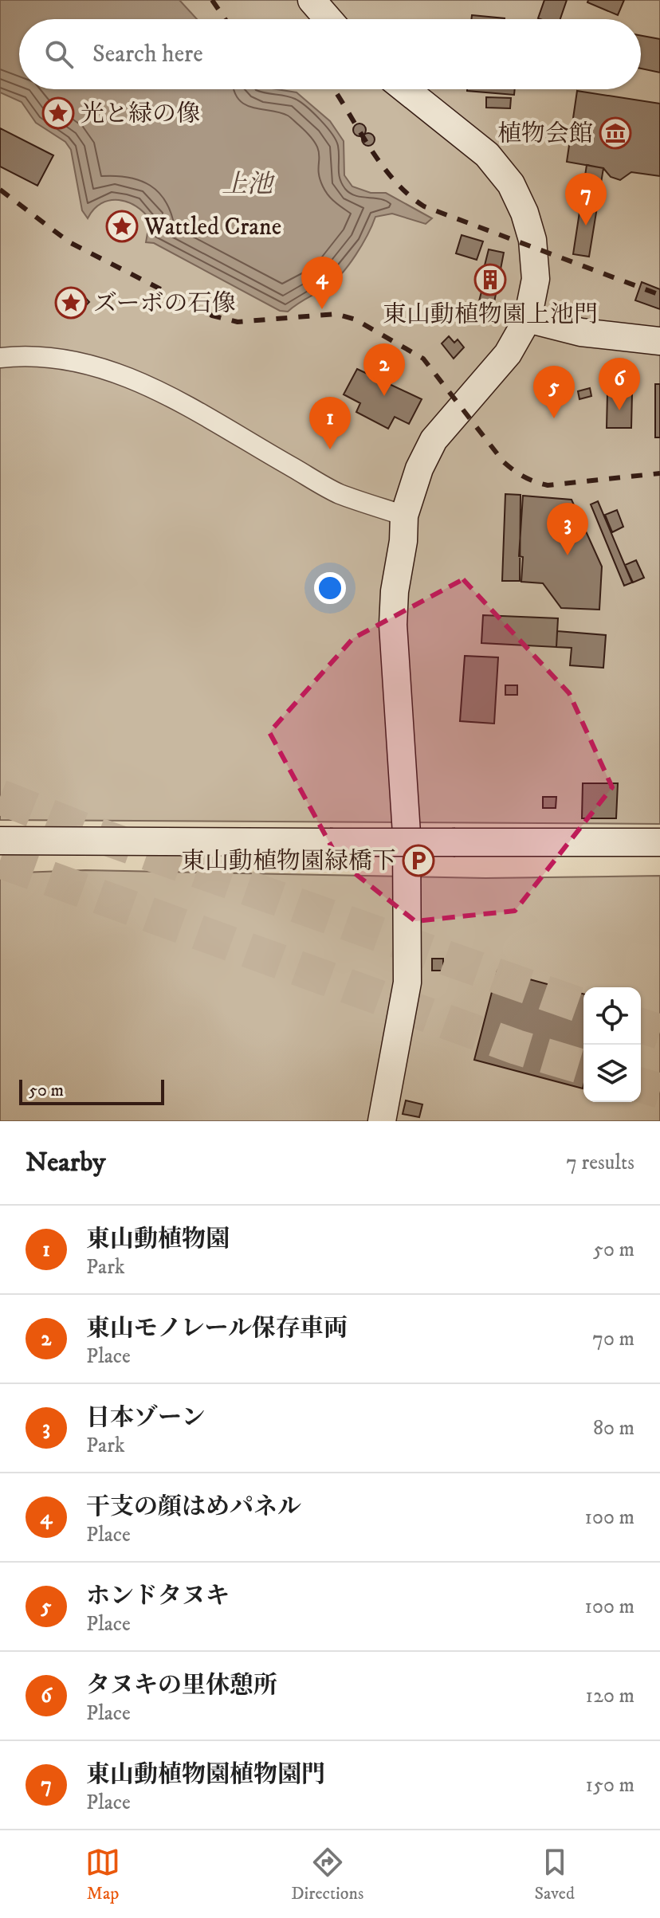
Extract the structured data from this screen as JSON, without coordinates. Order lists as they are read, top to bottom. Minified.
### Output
{"water":["上池"],"places":{"place":["光と緑の像","Wattled Crane","ズーボの石像"],"museum":["植物会館"],"building":["東山動植物園上池門"],"parking":["東山動植物園緑橋下"]},"scale_bar":"50 m","page":{"search":"Search here","pins":["7","4","2","6","5","1","3"],"scale":"50 m","heading":["Nearby","7 results"],"list":[{"mark":"1","name":"東山動植物園","note":"Park","value":"50 m"},{"mark":"2","name":"東山モノレール保存車両","note":"Place","value":"70 m"},{"mark":"3","name":"日本ゾーン","note":"Park","value":"80 m"},{"mark":"4","name":"干支の顔はめパネル","note":"Place","value":"100 m"},{"mark":"5","name":"ホンドタヌキ","note":"Place","value":"100 m"},{"mark":"6","name":"タヌキの里休憩所","note":"Place","value":"120 m"},{"mark":"7","name":"東山動植物園植物園門","note":"Place","value":"150 m"}],"nav":["Map","Directions","Saved"]}}
